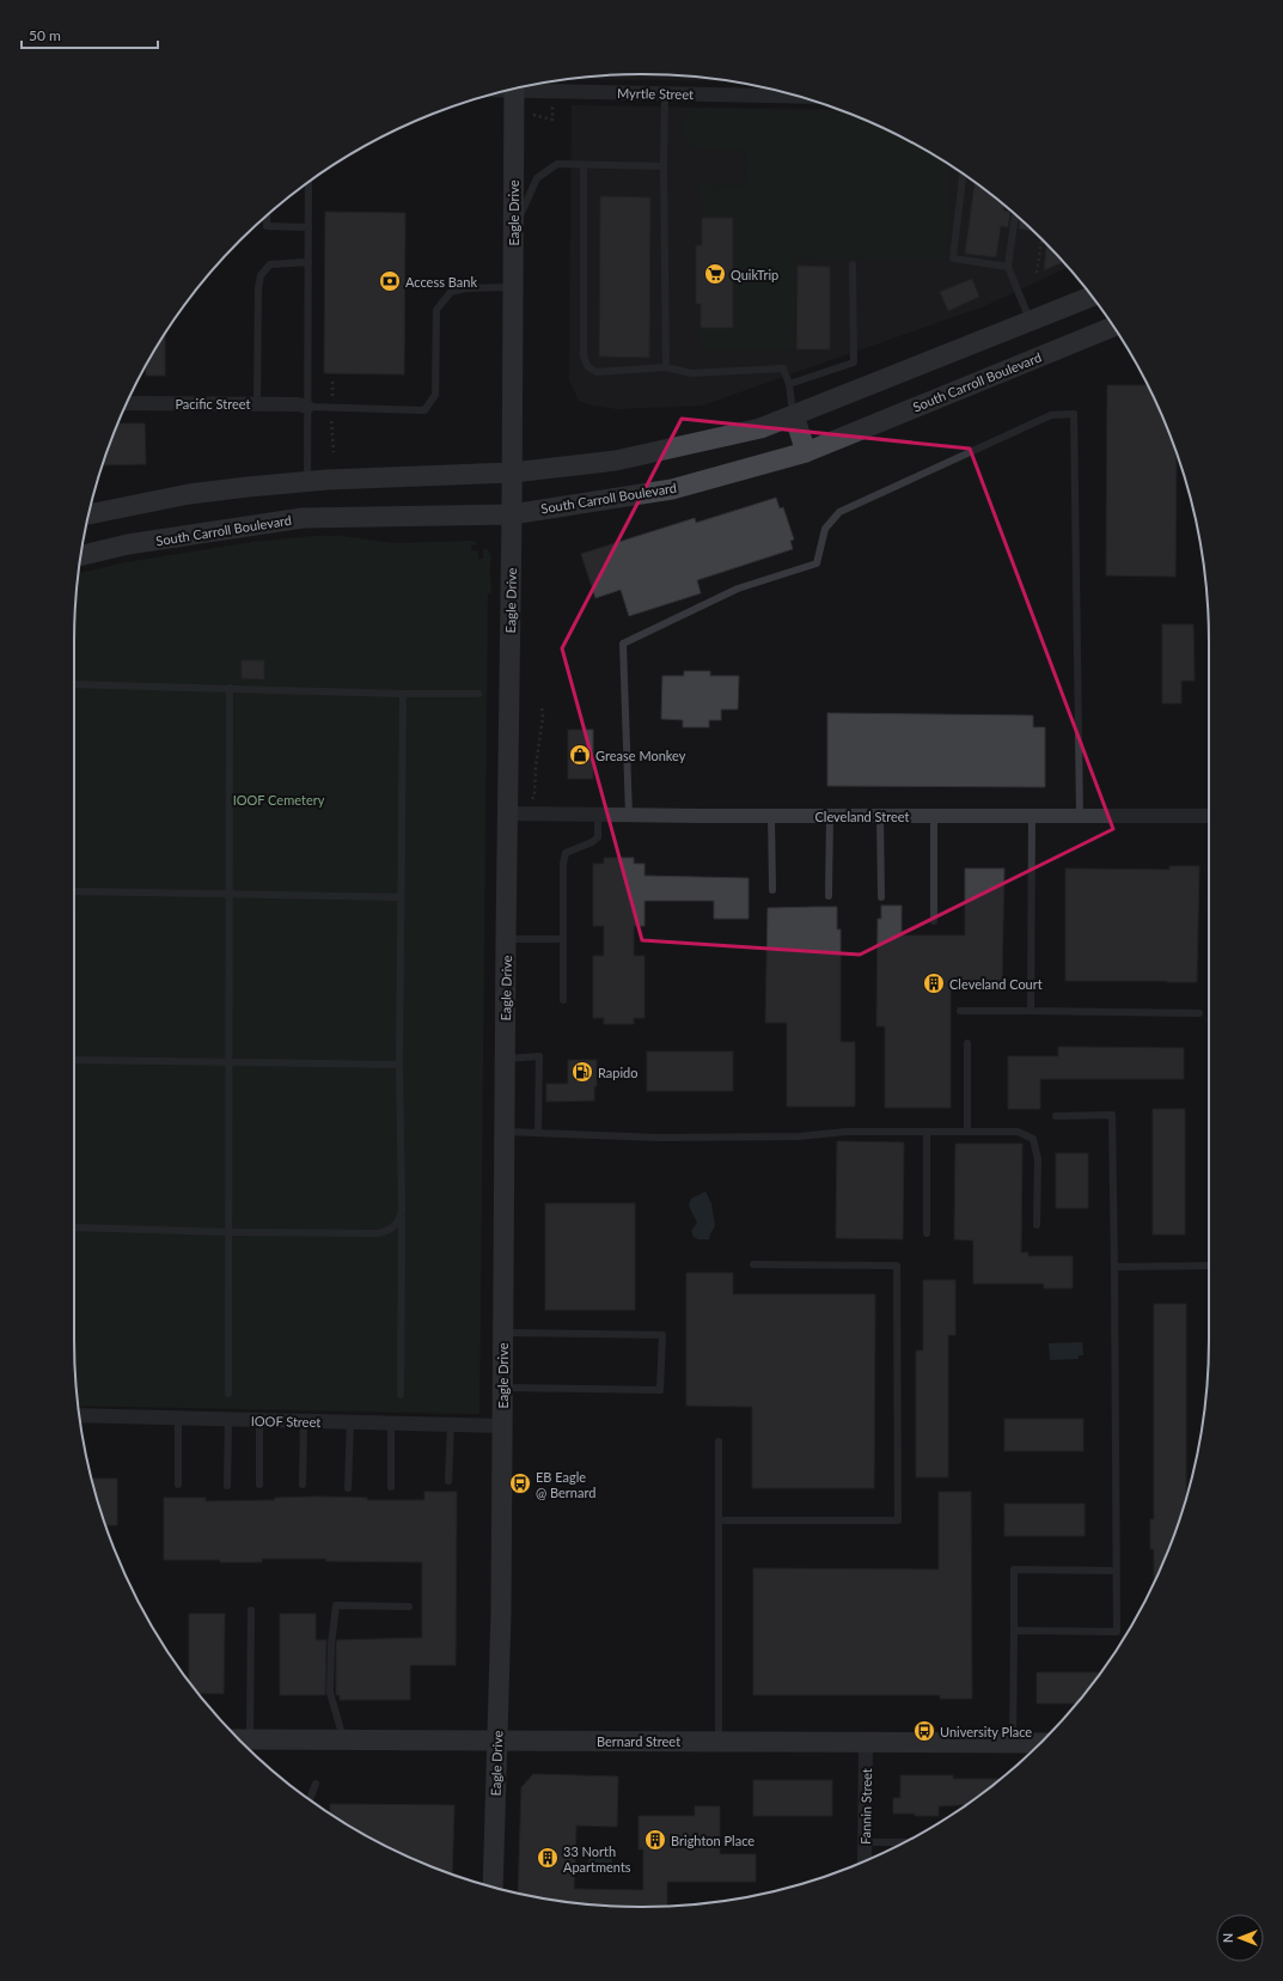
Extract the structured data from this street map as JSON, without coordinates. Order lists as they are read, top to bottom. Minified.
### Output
{"streets":{"street":["Myrtle Street","Eagle Drive","South Carroll Boulevard","Pacific Street","Cleveland Street","IOOF Street","Bernard Street","Fannin Street"]},"crossings":[["Eagle Drive","South Carroll Boulevard"],["Eagle Drive","Cleveland Street"],["Eagle Drive","IOOF Street"],["Eagle Drive","Bernard Street"],["Bernard Street","Fannin Street"]],"parks":["IOOF Cemetery"],"places":{"supermarket":["QuikTrip"],"bank":["Access Bank"],"shop":["Grease Monkey"],"building":["Cleveland Court","Brighton Place","33 North Apartments"],"fuel station":["Rapido"],"bus stop":["EB Eagle @ Bernard","University Place"]},"scale_bar":"50 m","north":"left"}
